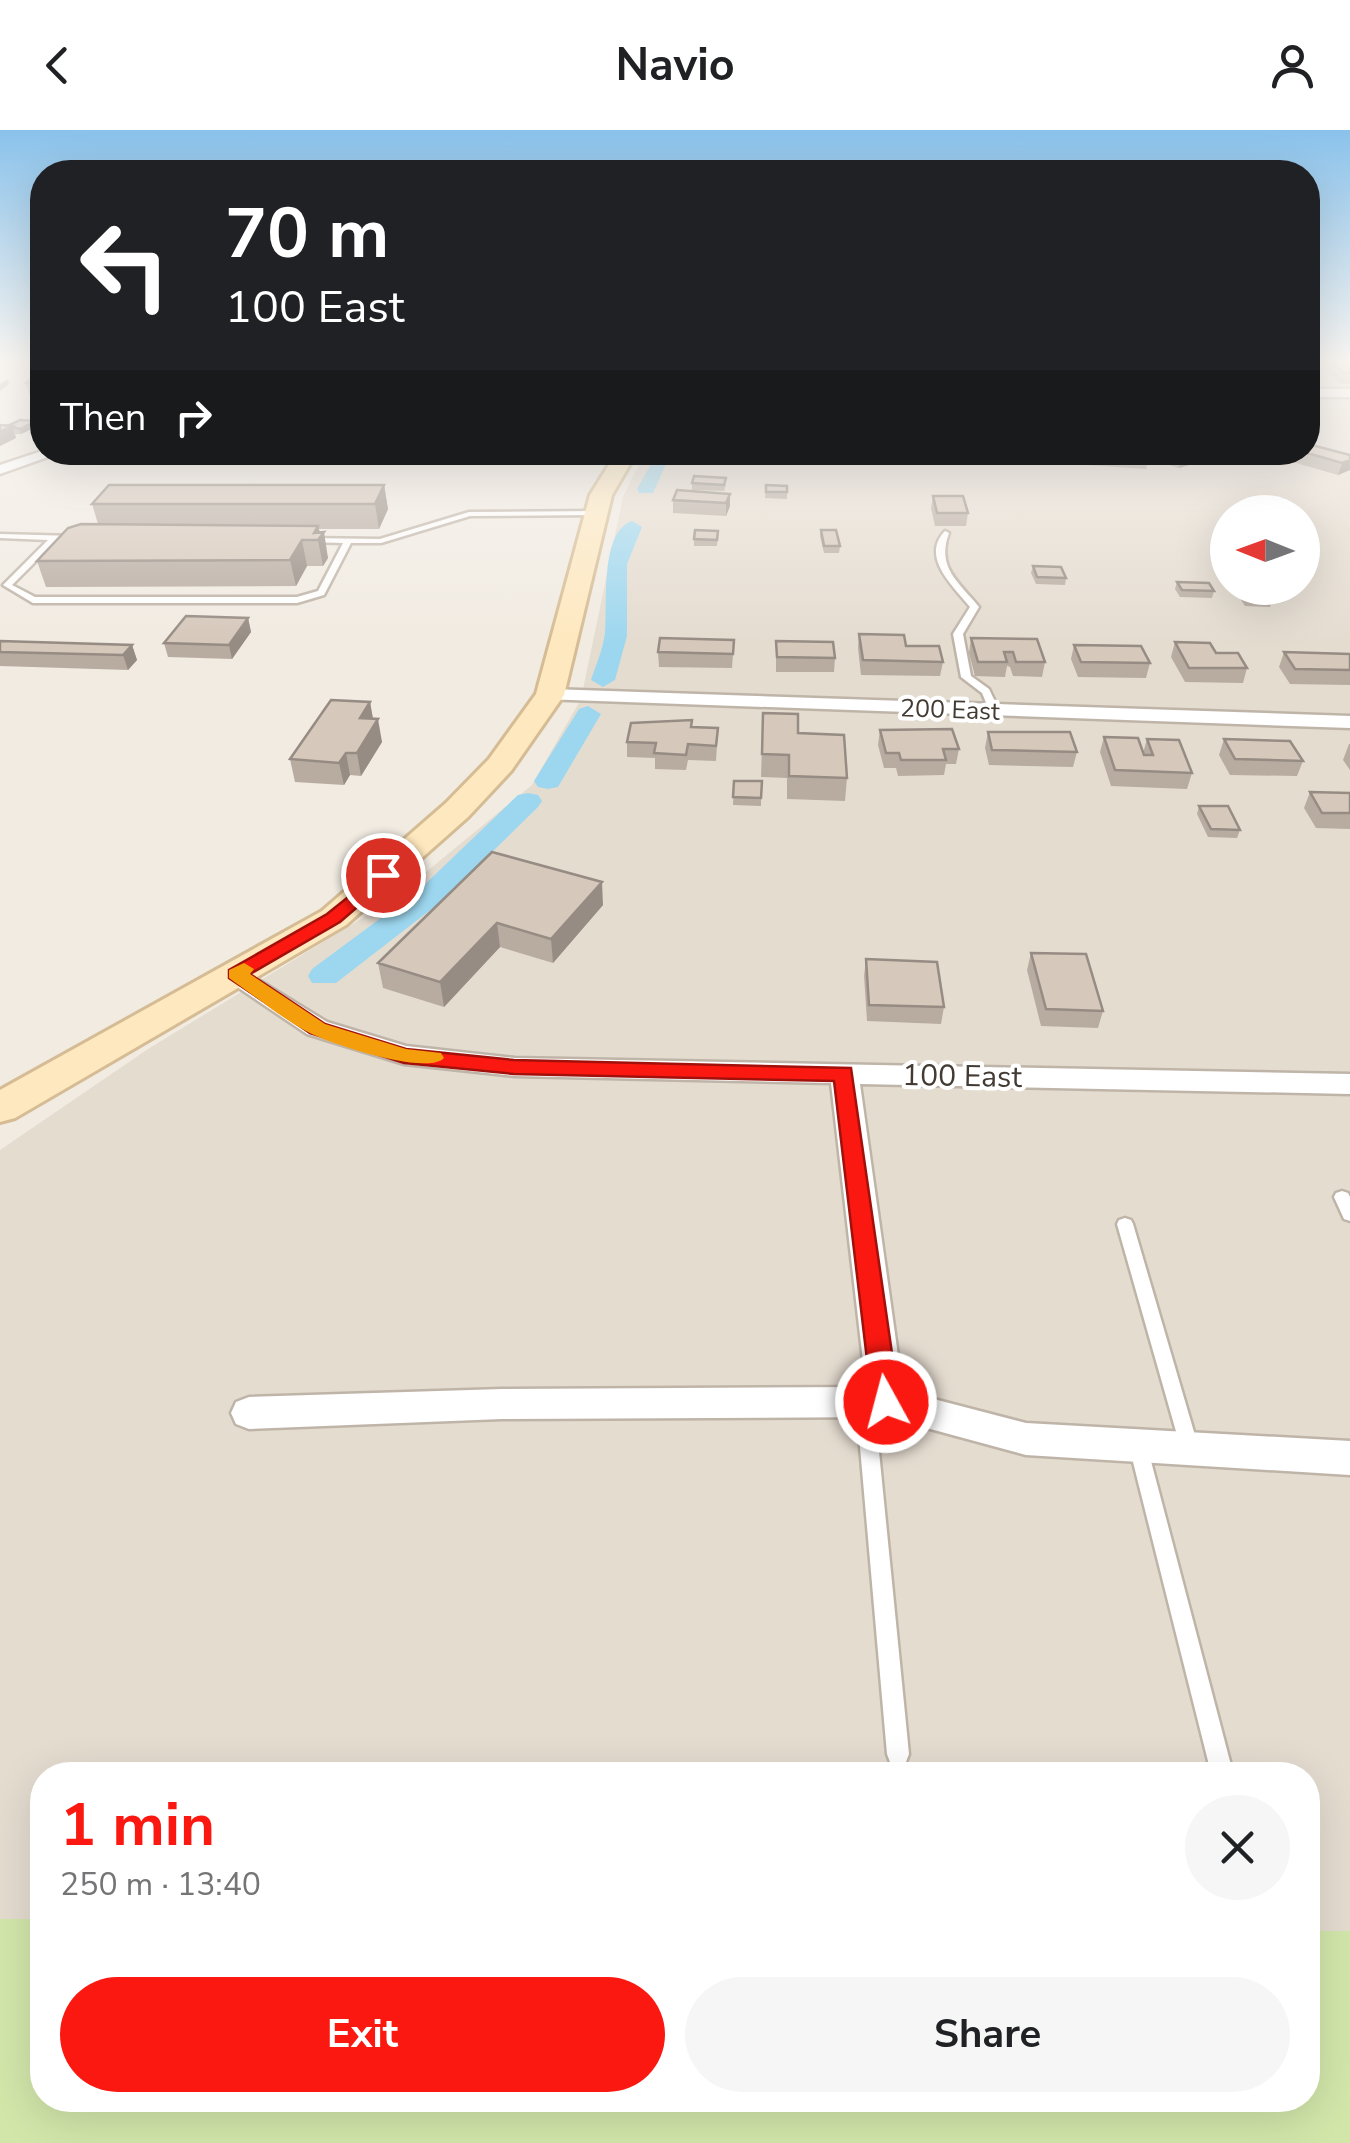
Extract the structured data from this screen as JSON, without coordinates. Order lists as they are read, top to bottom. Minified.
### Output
{"streets":{"street":["200 East","100 East"]},"north":"left","page":{"header":"Navio","turn":["70 m","100 East"],"then":"Then","heading":["1 min","250 m · 13:40"],"buttons":["Exit","Share"]}}
